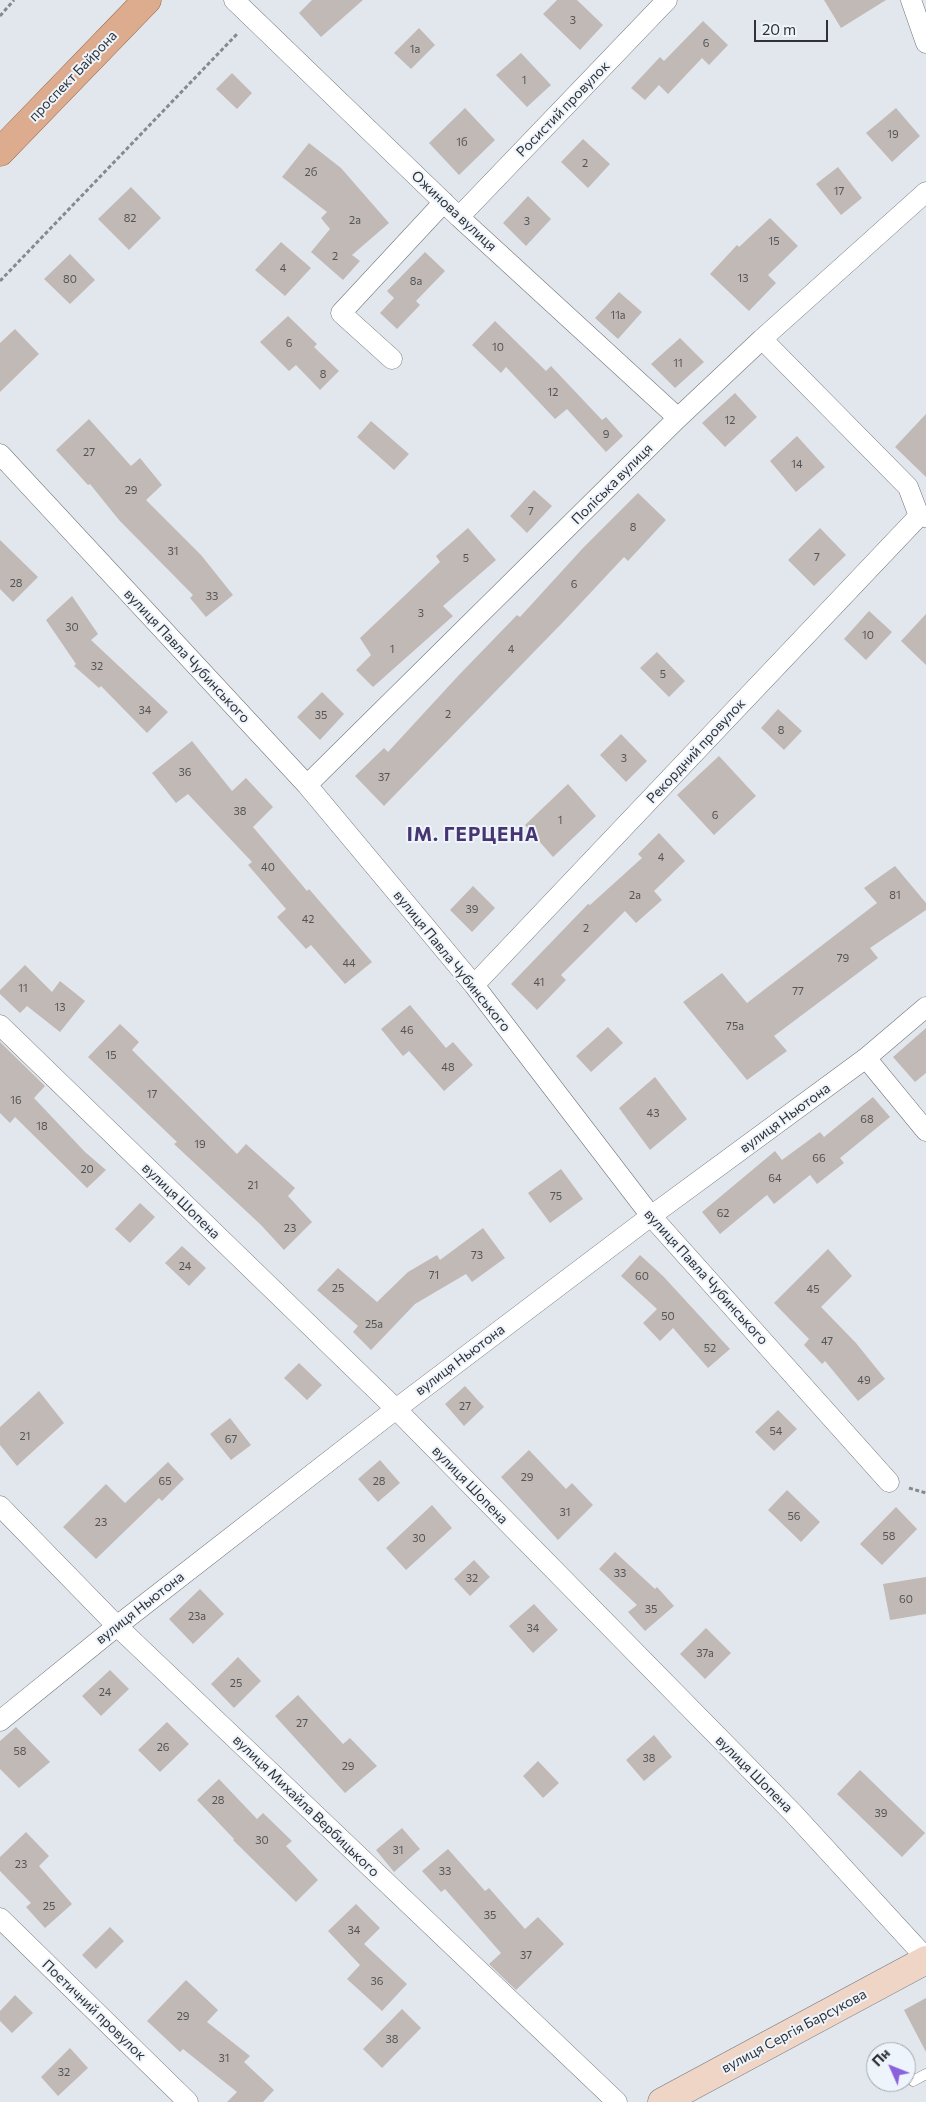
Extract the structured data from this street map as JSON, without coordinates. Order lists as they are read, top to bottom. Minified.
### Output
{"streets":{"main road":["проспект Байрона","вулиця Сергія Барсукова"],"street":["Росистий провулок","Ожинова вулиця","Поліська вулиця","вулиця Павла Чубинського","Рекордний провулок","вулиця Ньютона","вулиця Шопена","вулиця Михайла Вербицького","Поетичний провулок"]},"crossings":[["Росистий провулок","Ожинова вулиця"],["Ожинова вулиця","Поліська вулиця"],["Поліська вулиця","вулиця Павла Чубинського"],["Поліська вулиця","Рекордний провулок"],["вулиця Павла Чубинського","Рекордний провулок"],["вулиця Павла Чубинського","вулиця Ньютона"],["вулиця Ньютона","вулиця Шопена"],["вулиця Ньютона","вулиця Михайла Вербицького"],["вулиця Шопена","вулиця Сергія Барсукова"]],"districts":["ІМ. ГЕРЦЕНА"],"house_numbers":["3","6","1а","1","19","1б","2","2б","17","82","2а","3","15","2","4","13","80","8а","11а","6","10","11","8","12","12","9","27","14","29","7","8","31","7","5","28","6","33","3","30","10","1","4","32","5","34","2","35","8","3","36","37","38","6","1","4","40","2а","81","39","42","2","79","44","41","11","77","13","75а","46","15","48","17","16","43","68","18","19","66","20","64","21","75","62","23","73","24","71","60","25","45","50","25а","47","52","49","27","54","21","67","29","65","28","31","56","23","58","30","33","32","60","35","23а","34","37а","25","24","27","26","58","38","29","28","39","30","31","23","33","25","35","34","37","36","29","38","31","32"],"scale_bar":"20 m","north":"top left"}
